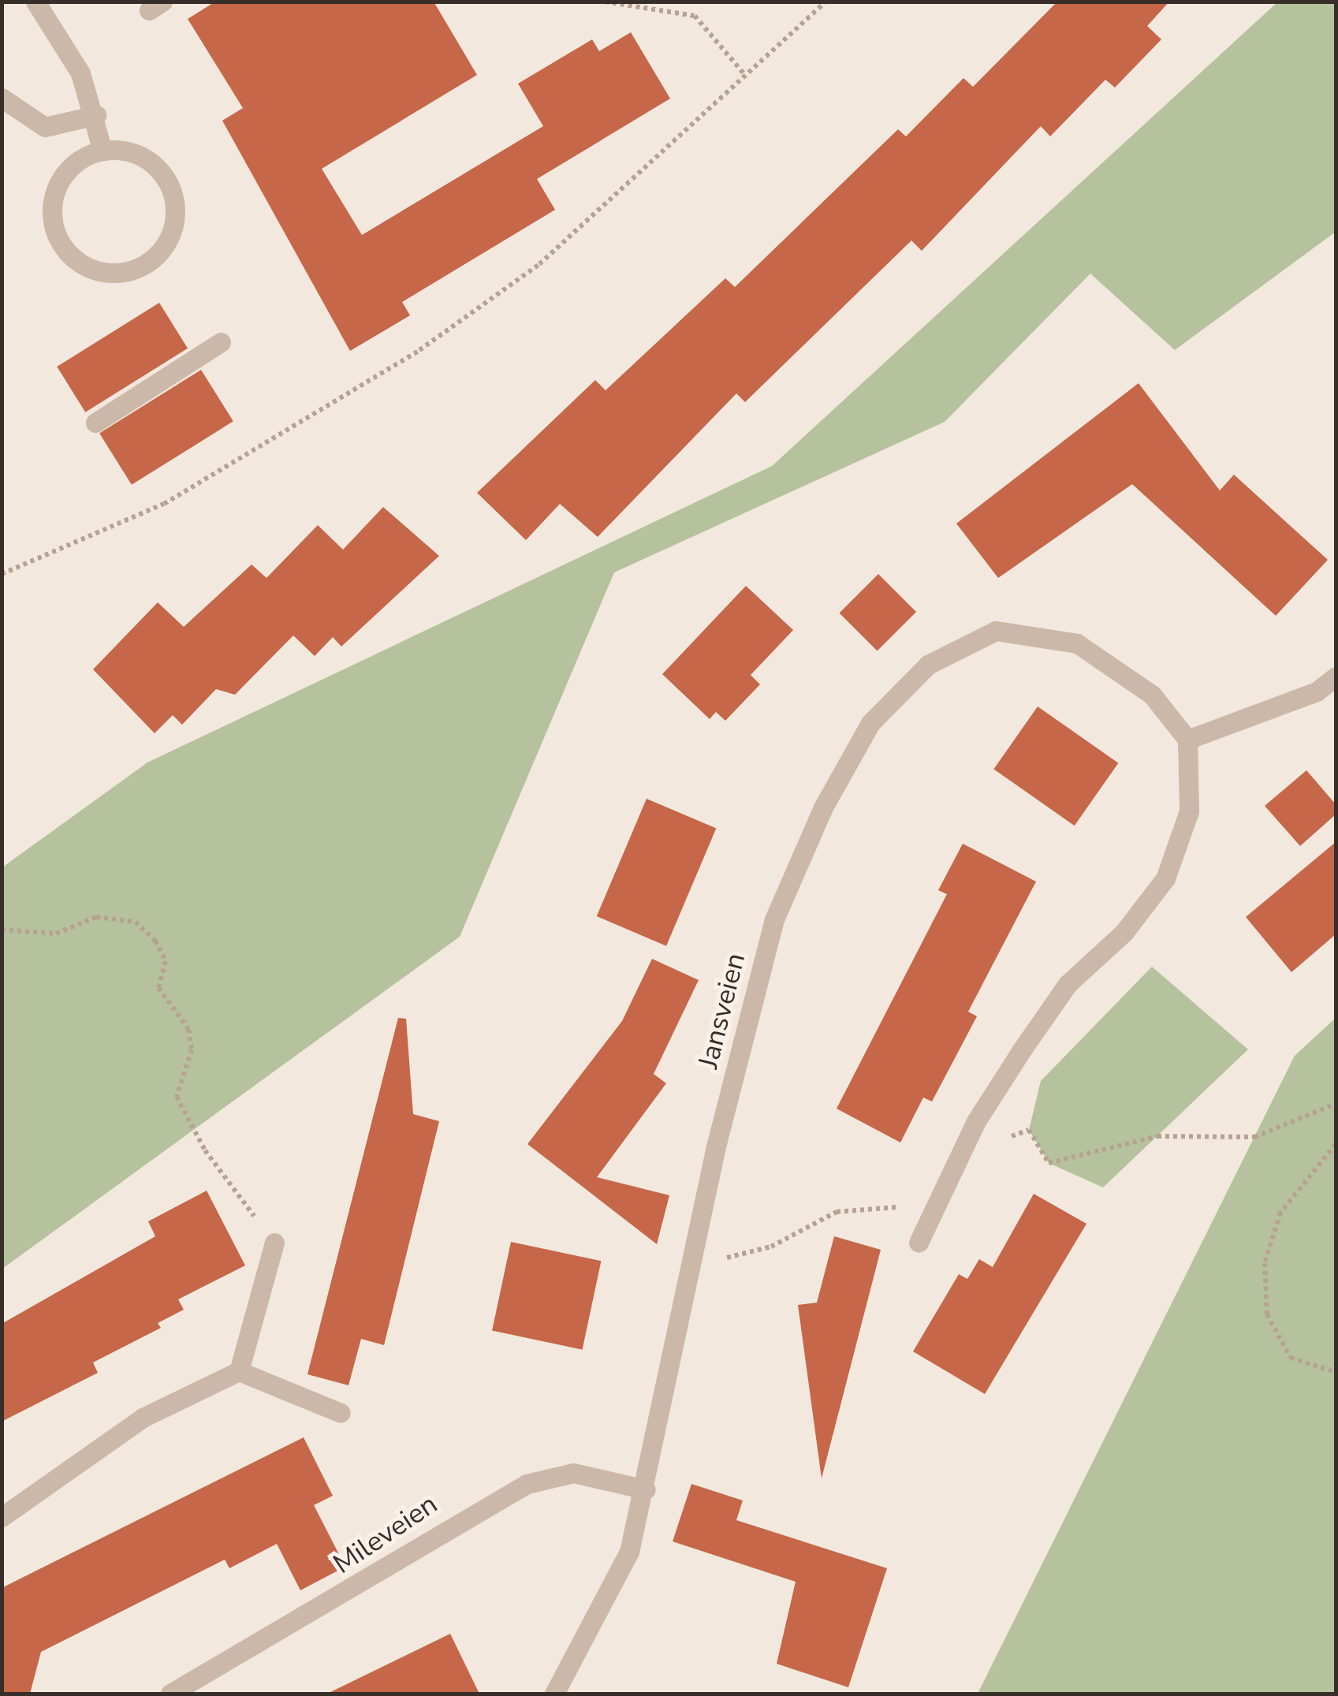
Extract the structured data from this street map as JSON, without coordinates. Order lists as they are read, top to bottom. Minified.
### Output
{"streets":{"street":["Jansveien","Mileveien"]},"crossings":[["Jansveien","Mileveien"]]}
